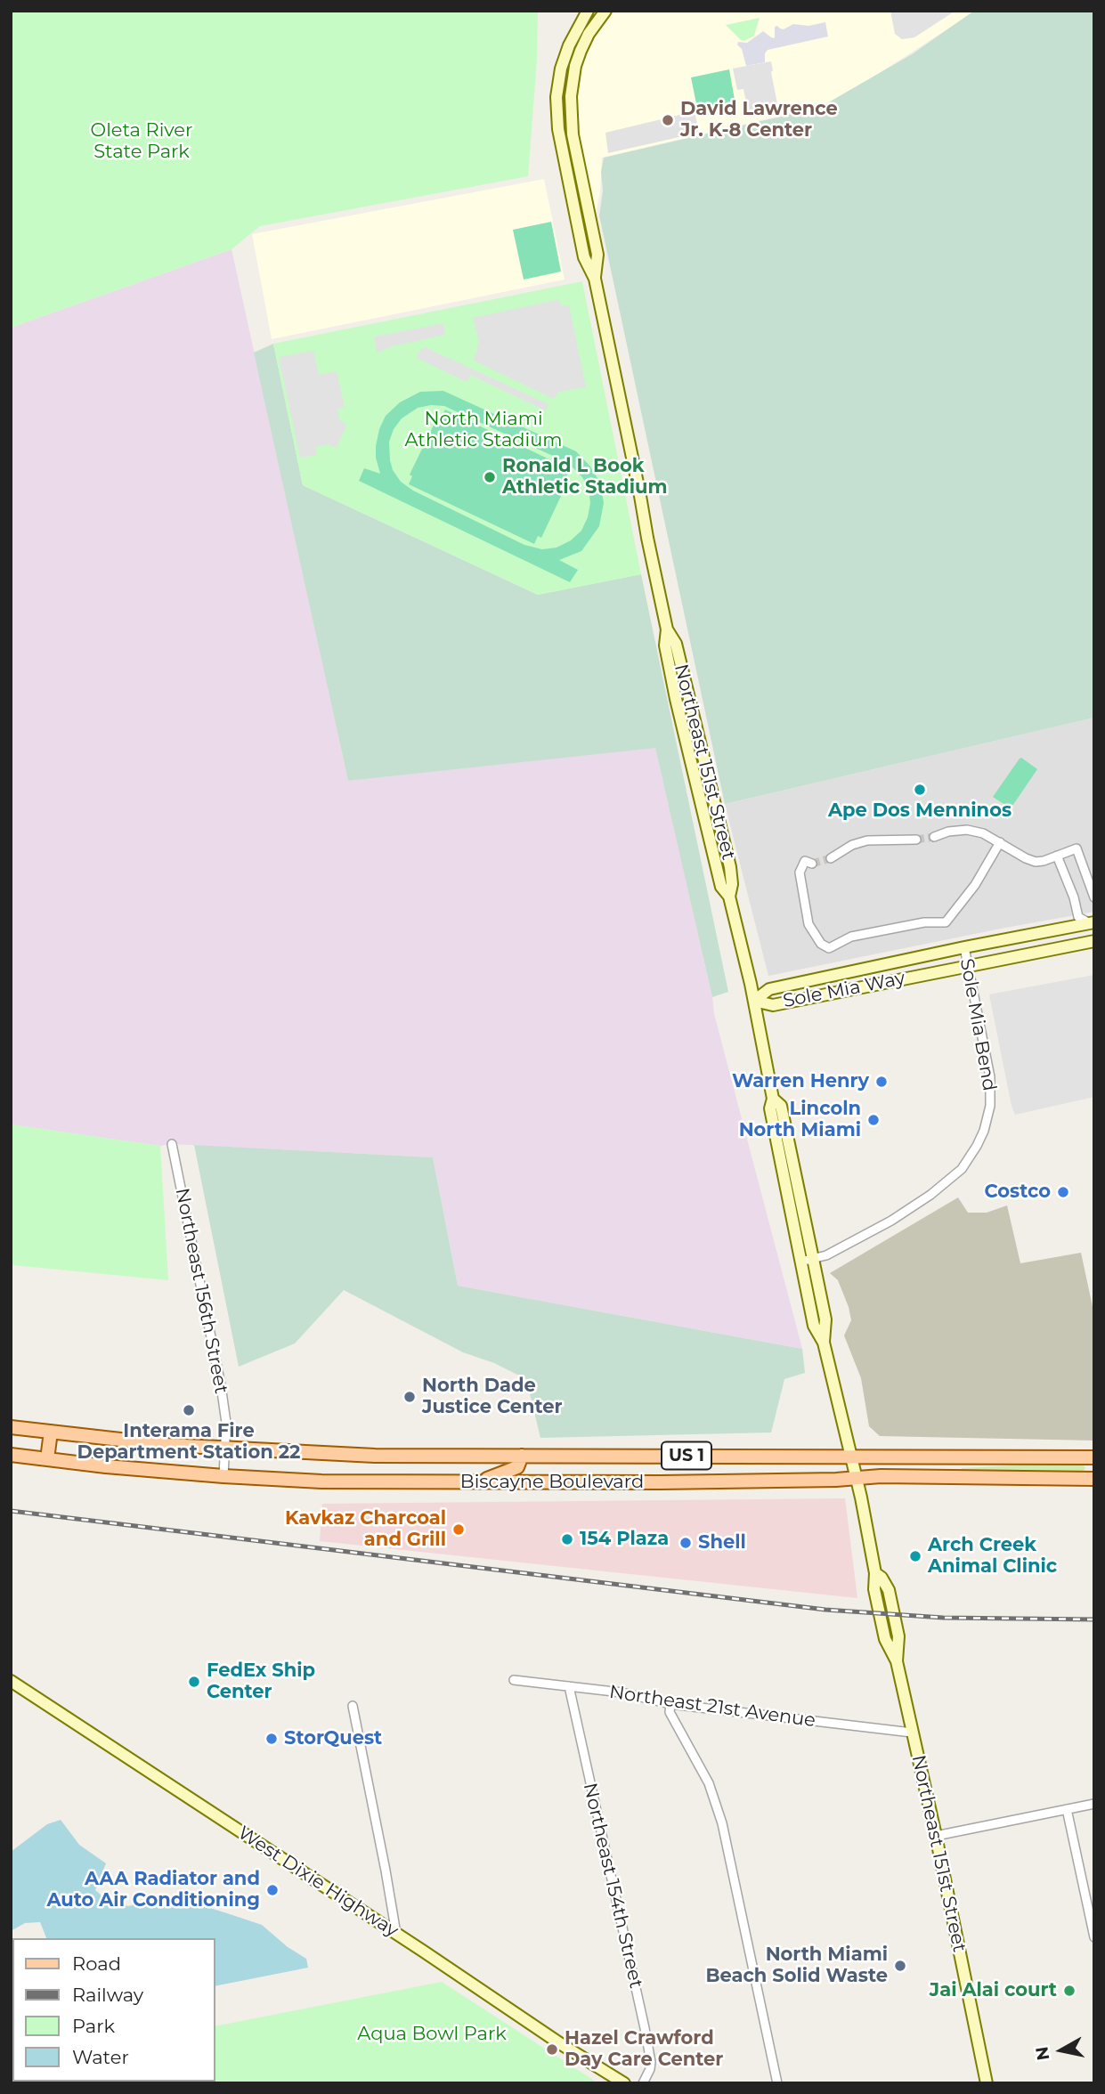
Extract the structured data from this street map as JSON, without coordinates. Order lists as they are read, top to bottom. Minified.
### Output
{"streets":{"main road":["US 1","Biscayne Boulevard"],"street":["Northeast 151st Street","Sole Mia Way","Sole Mia Bend","Northeast 156th Street","Northeast 21st Avenue","West Dixie Highway","Northeast 154th Street"]},"crossings":[["Northeast 151st Street","Sole Mia Way"],["Northeast 151st Street","Sole Mia Bend"],["Northeast 151st Street","Biscayne Boulevard"],["Northeast 151st Street","Northeast 21st Avenue"],["Sole Mia Way","Sole Mia Bend"],["Northeast 156th Street","Biscayne Boulevard"],["Northeast 21st Avenue","Northeast 154th Street"]],"parks":["Oleta River State Park","North Miami Athletic Stadium","Aqua Bowl Park"],"places":["David Lawrence Jr. K-8 Center","Ronald L Book Athletic Stadium","Ape Dos Menninos","Warren Henry","Lincoln North Miami","Costco","North Dade Justice Center","Interama Fire Department Station 22","Kavkaz Charcoal and Grill","154 Plaza","Shell","Arch Creek Animal Clinic","FedEx Ship Center","StorQuest","AAA Radiator and Auto Air Conditioning","North Miami Beach Solid Waste","Jai Alai court","Hazel Crawford Day Care Center"],"legend":["Road","Railway","Park","Water"],"north":"left"}
